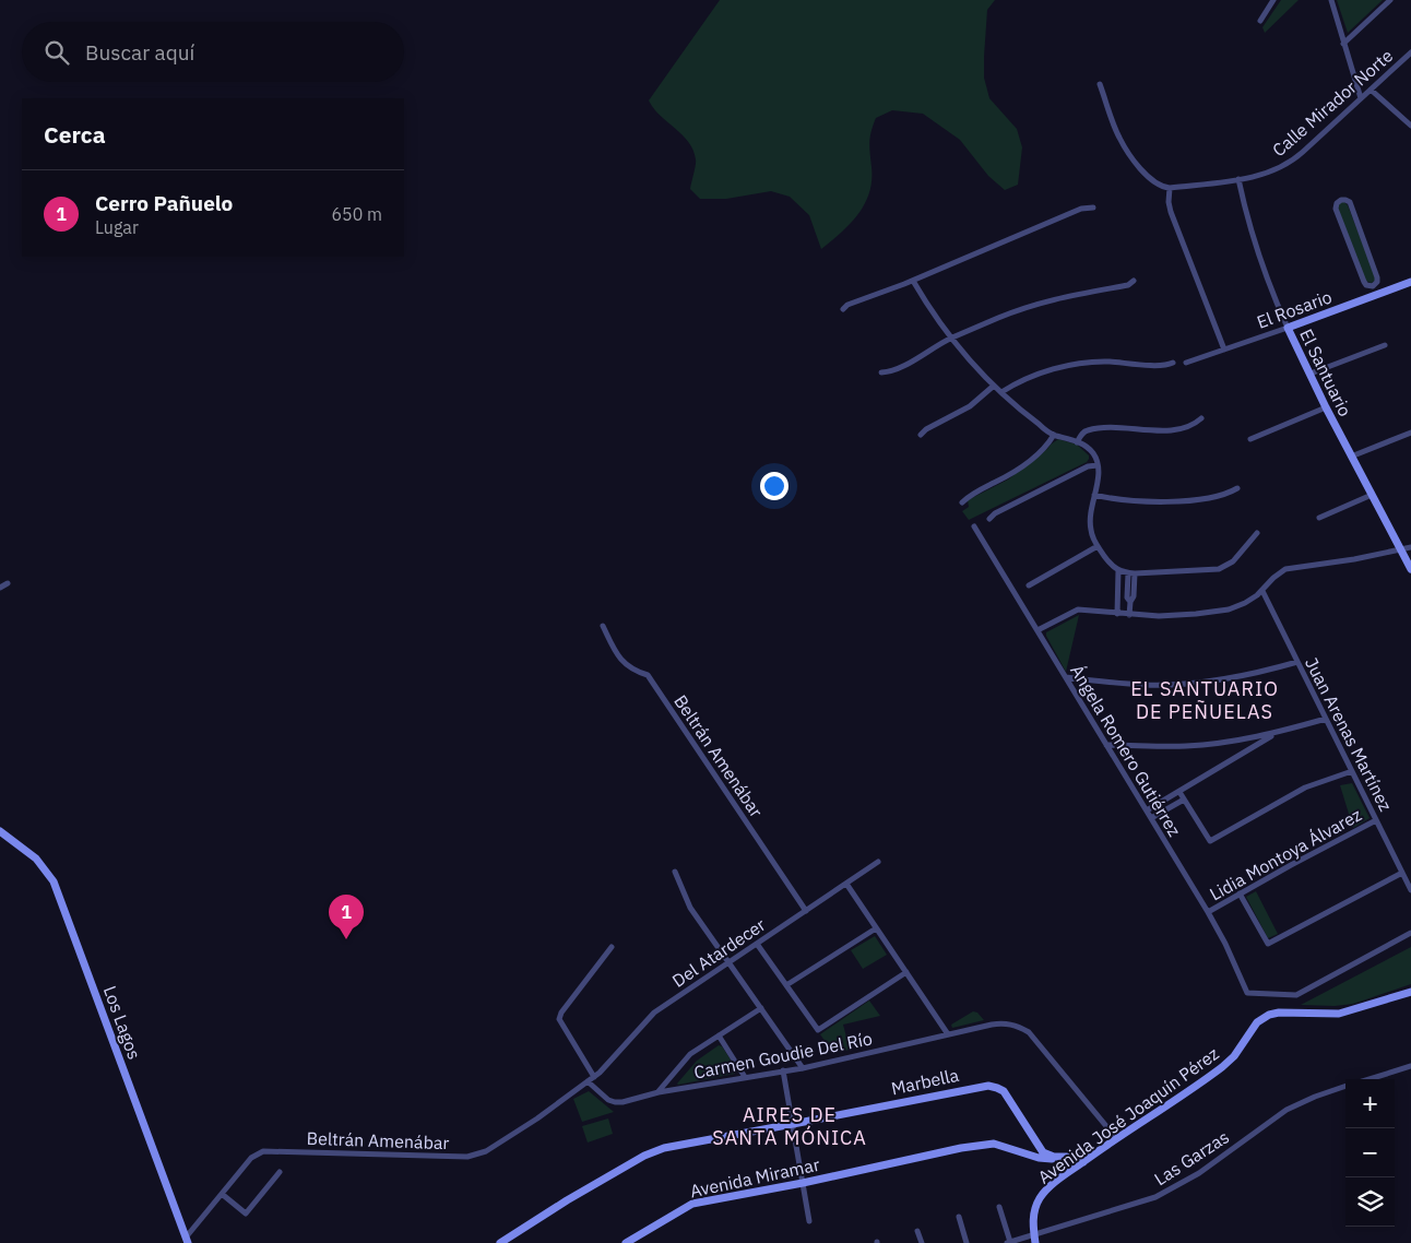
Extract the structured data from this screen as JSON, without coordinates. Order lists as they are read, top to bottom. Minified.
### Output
{"streets":{"street":["Calle Mirador Norte","El Rosario","El Santuario","Juan Arenas Martínez","Ángela Romero Gutiérrez","Beltrán Amenábar","Lidia Montoya Álvarez","Del Atardecer","Los Lagos","Carmen Goudie Del Río","Marbella","Avenida José Joaquín Pérez","Las Garzas","Avenida Miramar"]},"crossings":[["Calle Mirador Norte","El Santuario"],["El Rosario","El Santuario"],["Juan Arenas Martínez","Lidia Montoya Álvarez"],["Ángela Romero Gutiérrez","Lidia Montoya Álvarez"],["Beltrán Amenábar","Del Atardecer"],["Beltrán Amenábar","Los Lagos"],["Beltrán Amenábar","Carmen Goudie Del Río"],["Del Atardecer","Carmen Goudie Del Río"],["Carmen Goudie Del Río","Avenida José Joaquín Pérez"],["Marbella","Avenida José Joaquín Pérez"],["Marbella","Avenida Miramar"],["Avenida José Joaquín Pérez","Las Garzas"]],"districts":["EL SANTUARIO DE PEÑUELAS","AIRES DE SANTA MÓNICA"],"page":{"search":"Buscar aquí","heading":"Cerca","list":[{"mark":"1","name":"Cerro Pañuelo","note":"Lugar","value":"650 m"}],"pins":"1","map_buttons":["+","−"]}}
